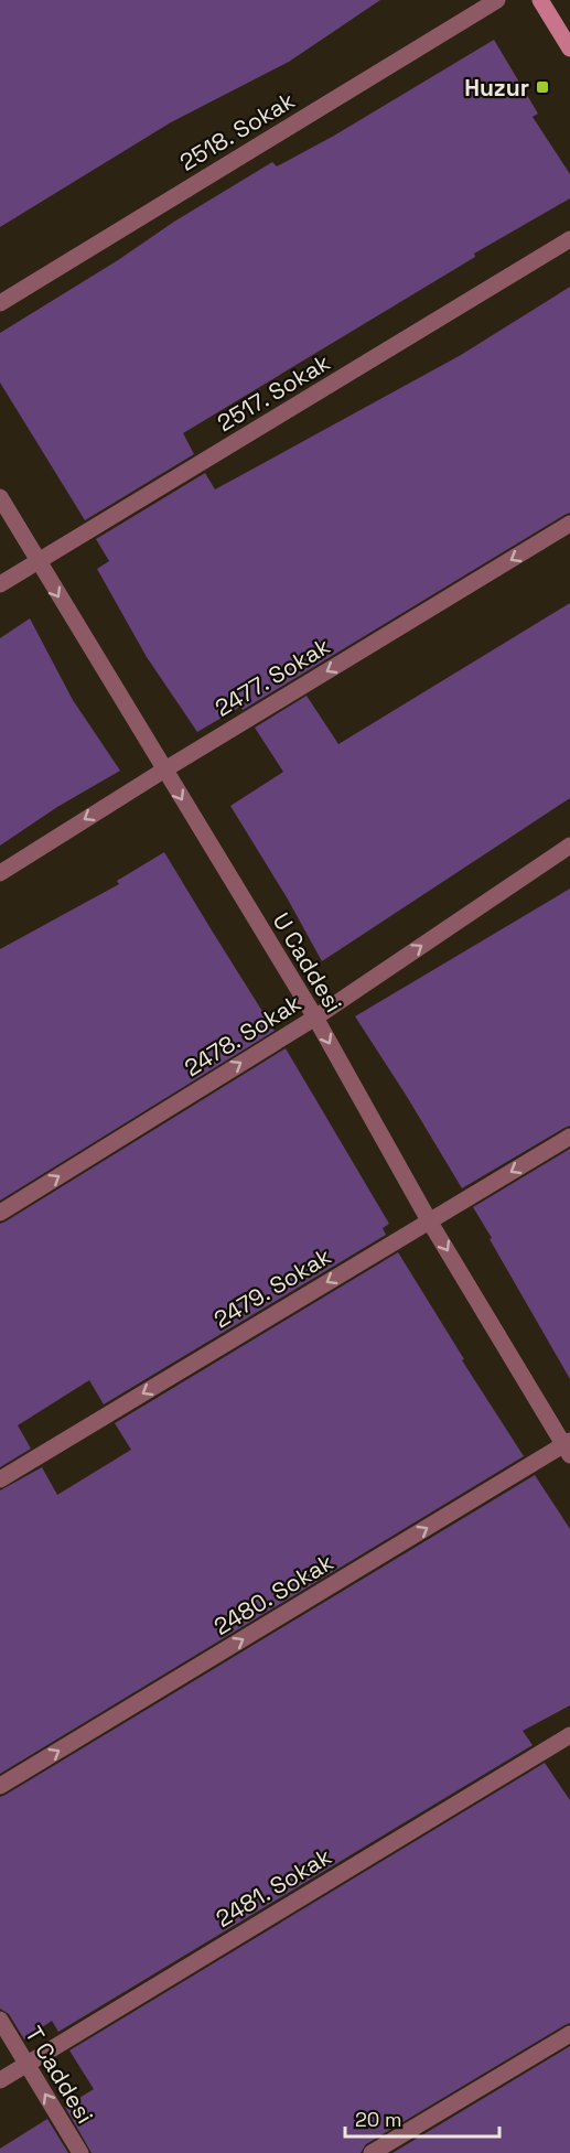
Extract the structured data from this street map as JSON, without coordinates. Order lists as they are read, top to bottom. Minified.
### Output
{"streets":{"street":["2518. Sokak","2517. Sokak","2477. Sokak","U Caddesi","2478. Sokak","2479. Sokak","2480. Sokak","2481. Sokak","T Caddesi"]},"crossings":[["2517. Sokak","U Caddesi"],["2477. Sokak","U Caddesi"],["U Caddesi","2478. Sokak"],["U Caddesi","2479. Sokak"],["U Caddesi","2480. Sokak"],["2481. Sokak","T Caddesi"]],"one_way":["2477. Sokak","U Caddesi","2478. Sokak","2479. Sokak","2480. Sokak","T Caddesi"],"places":{"transit":["Huzur"]},"scale_bar":"20 m"}
